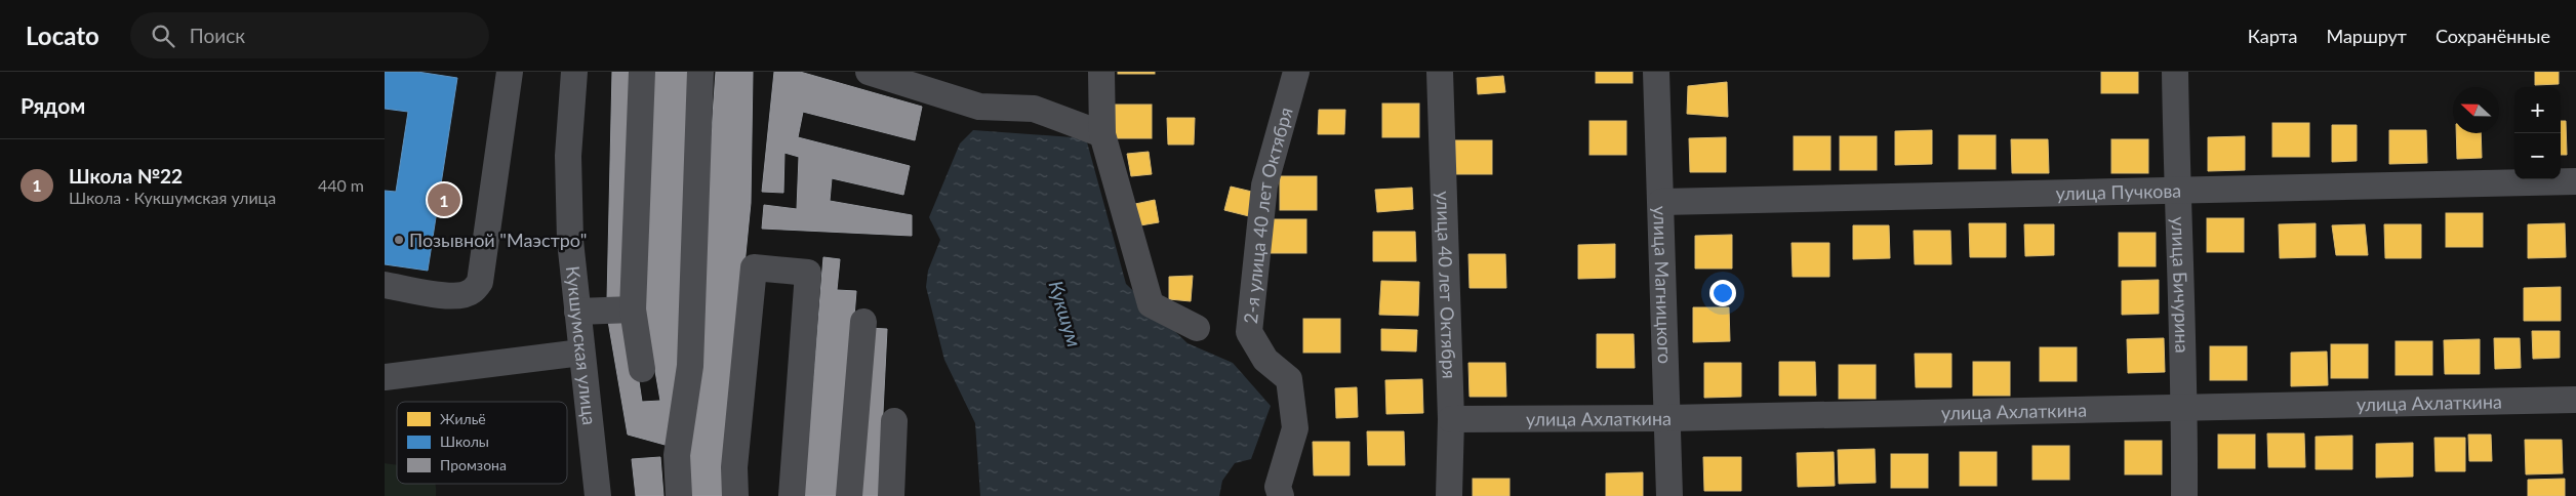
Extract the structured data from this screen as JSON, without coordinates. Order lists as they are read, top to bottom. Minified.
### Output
{"streets":{"street":["улица Пучкова","2-я улица 40 лет Октября","улица 40 лет Октября","улица Магницкого","улица Бичурина","Кукшумская улица","улица Ахлаткина"]},"crossings":[["улица Пучкова","улица Магницкого"],["улица Пучкова","улица Бичурина"],["улица 40 лет Октября","улица Ахлаткина"],["улица Магницкого","улица Ахлаткина"],["улица Бичурина","улица Ахлаткина"]],"water":["Кукшум"],"places":["Позывной \"Маэстро\""],"legend":["Жильё","Школы","Промзона"],"north":"left","page":{"header":"Locato","search":"Поиск","nav":["Карта","Маршрут","Сохранённые"],"heading":"Рядом","map_buttons":["+","−"],"list":[{"mark":"1","name":"Школа №22","note":"Школа · Кукшумская улица","value":"440 m"}],"pins":"1"}}
